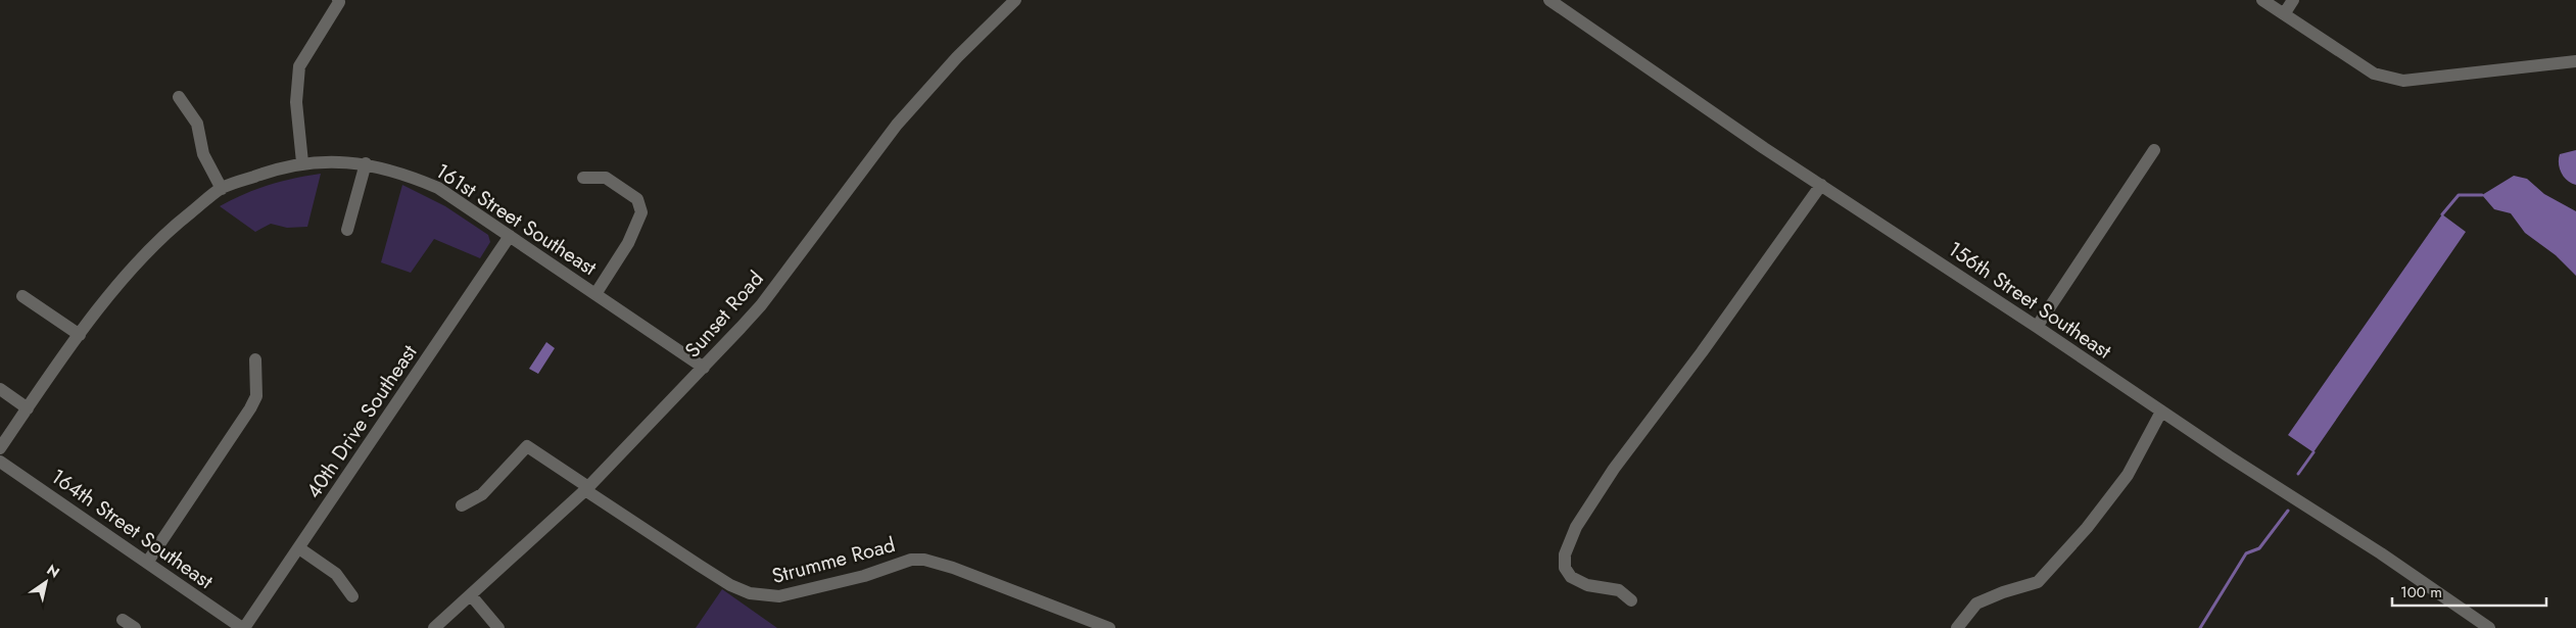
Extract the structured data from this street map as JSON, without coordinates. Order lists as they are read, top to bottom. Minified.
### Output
{"streets":{"street":["161st Street Southeast","156th Street Southeast","Sunset Road","40th Drive Southeast","164th Street Southeast","Strumme Road"]},"crossings":[["161st Street Southeast","Sunset Road"],["161st Street Southeast","40th Drive Southeast"],["Sunset Road","Strumme Road"],["40th Drive Southeast","164th Street Southeast"]],"scale_bar":"100 m","north":"top right"}
